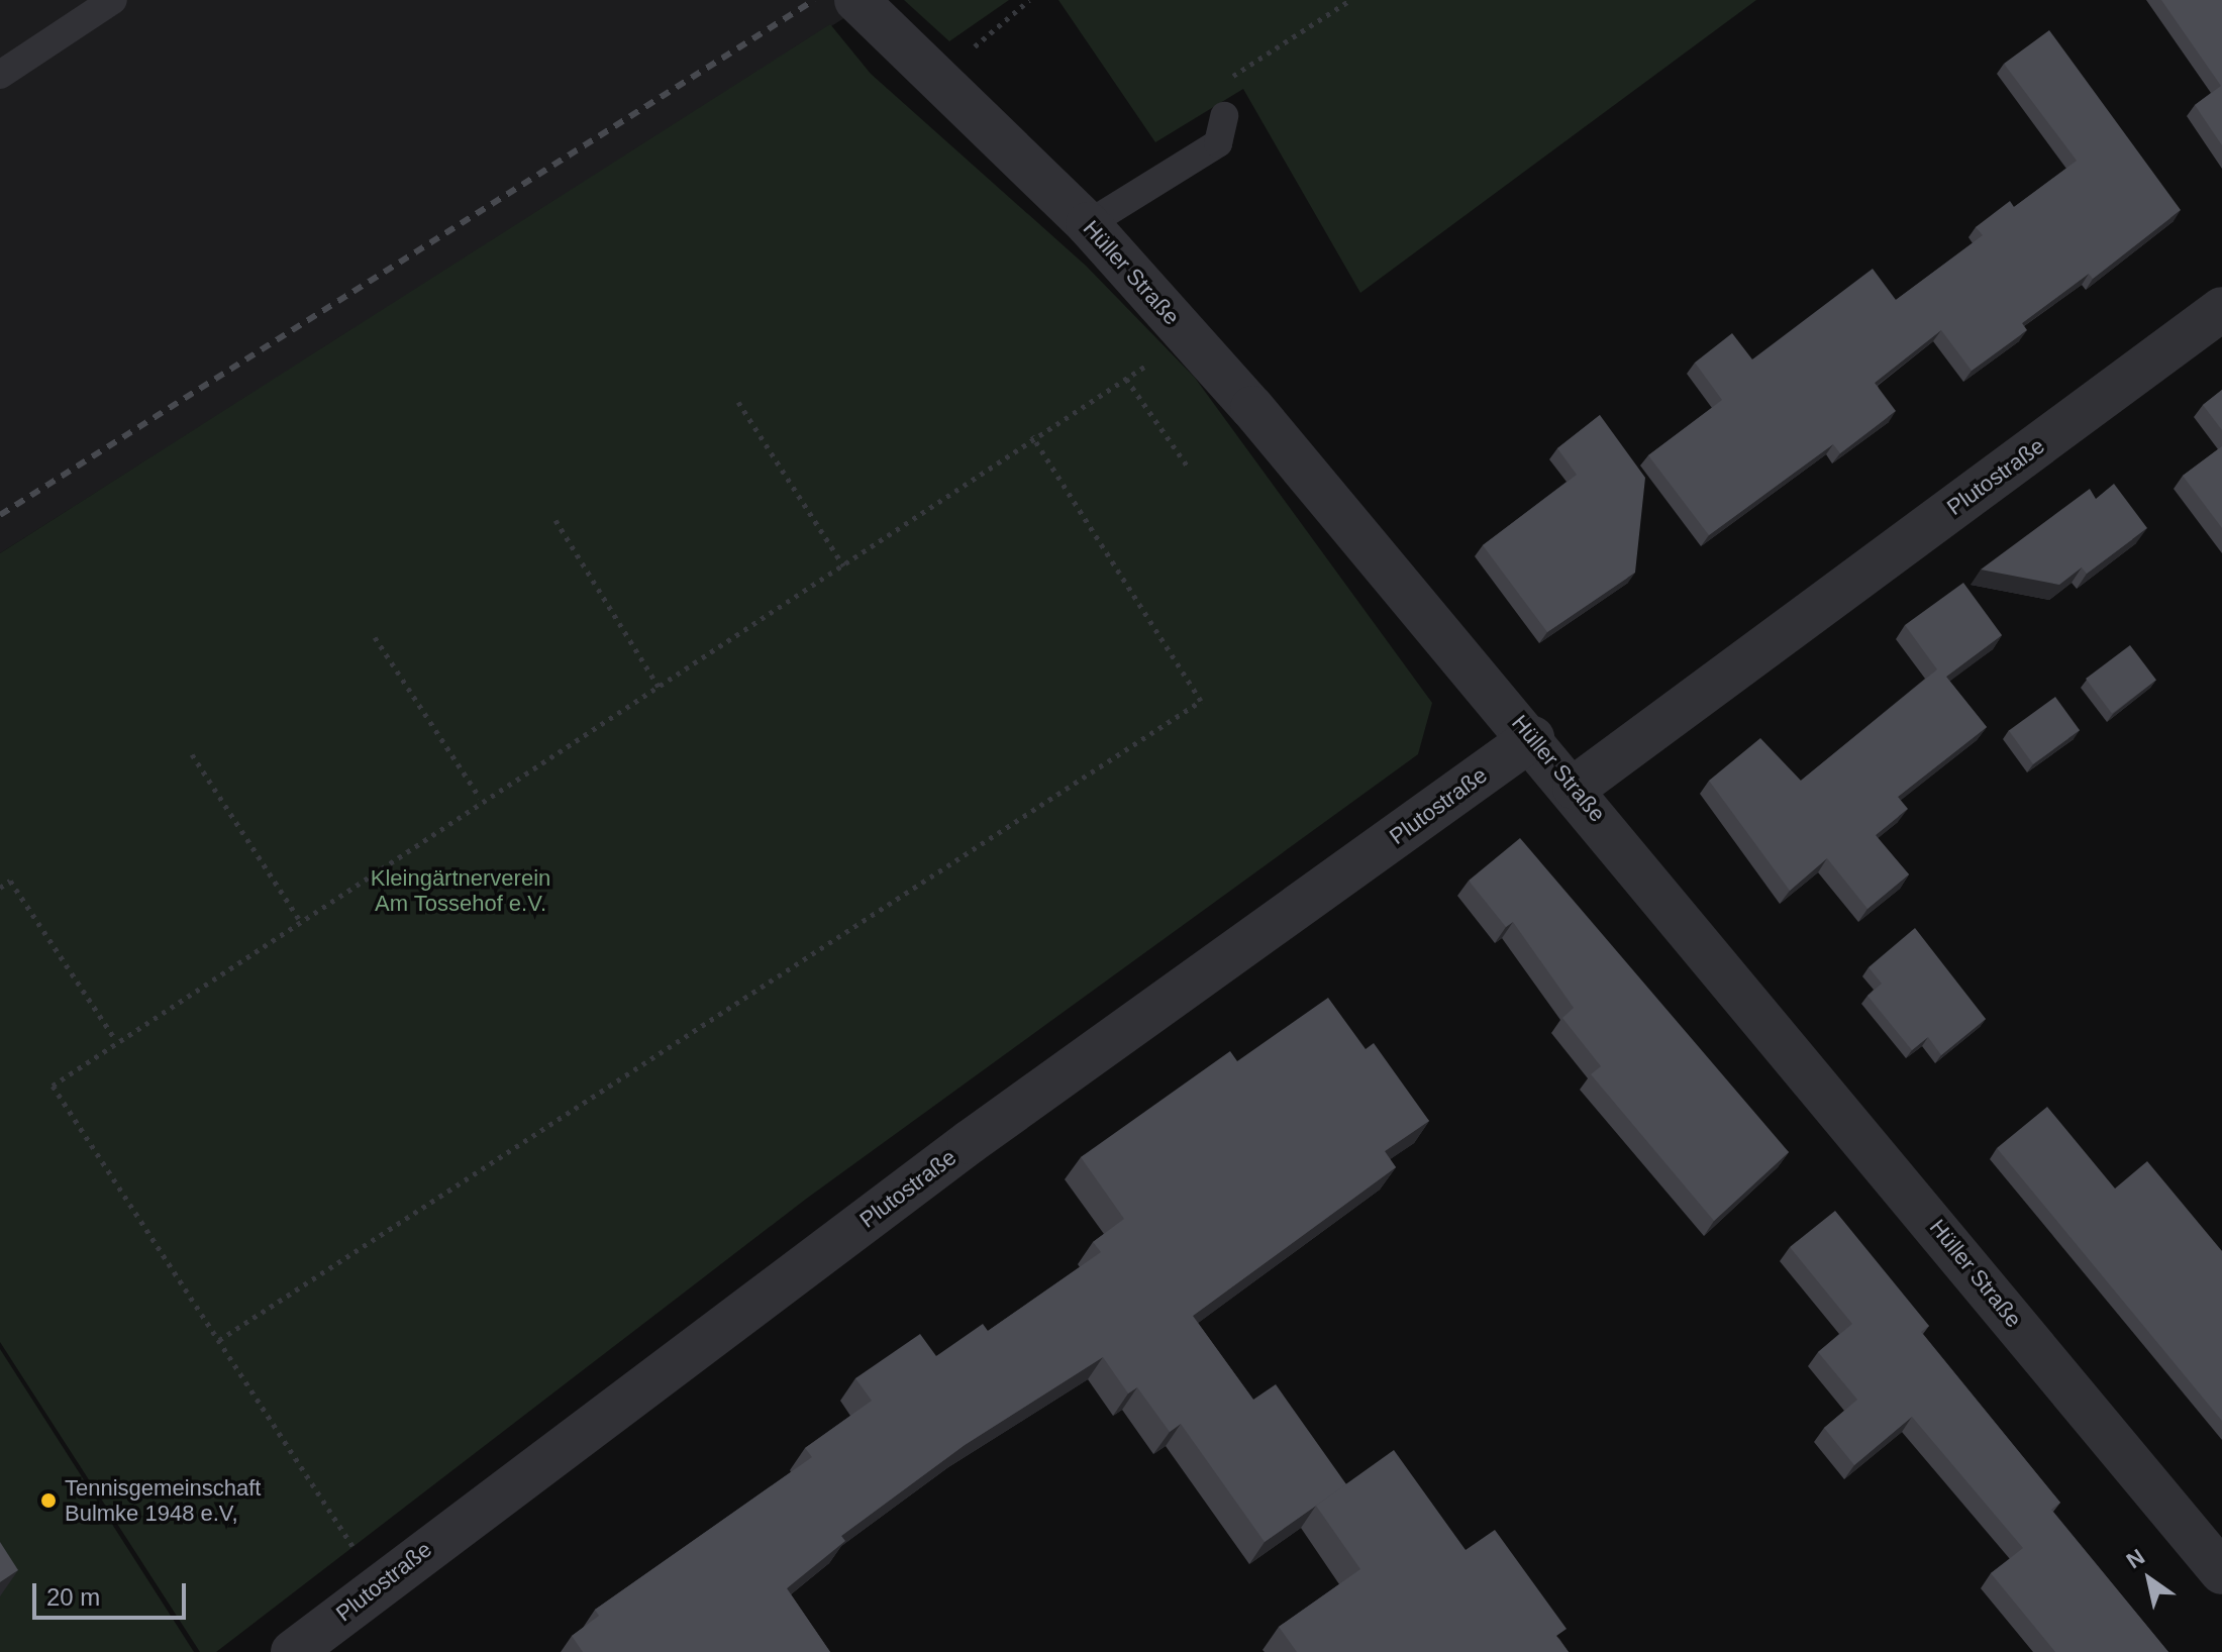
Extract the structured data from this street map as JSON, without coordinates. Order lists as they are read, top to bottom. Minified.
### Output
{"streets":{"street":["Hüller Straße","Plutostraße"]},"crossings":[["Hüller Straße","Plutostraße"]],"parks":["Kleingärtnerverein Am Tossehof e.V."],"places":["Tennisgemeinschaft Bulmke 1948 e.V,"],"scale_bar":"20 m","north":"top left"}
